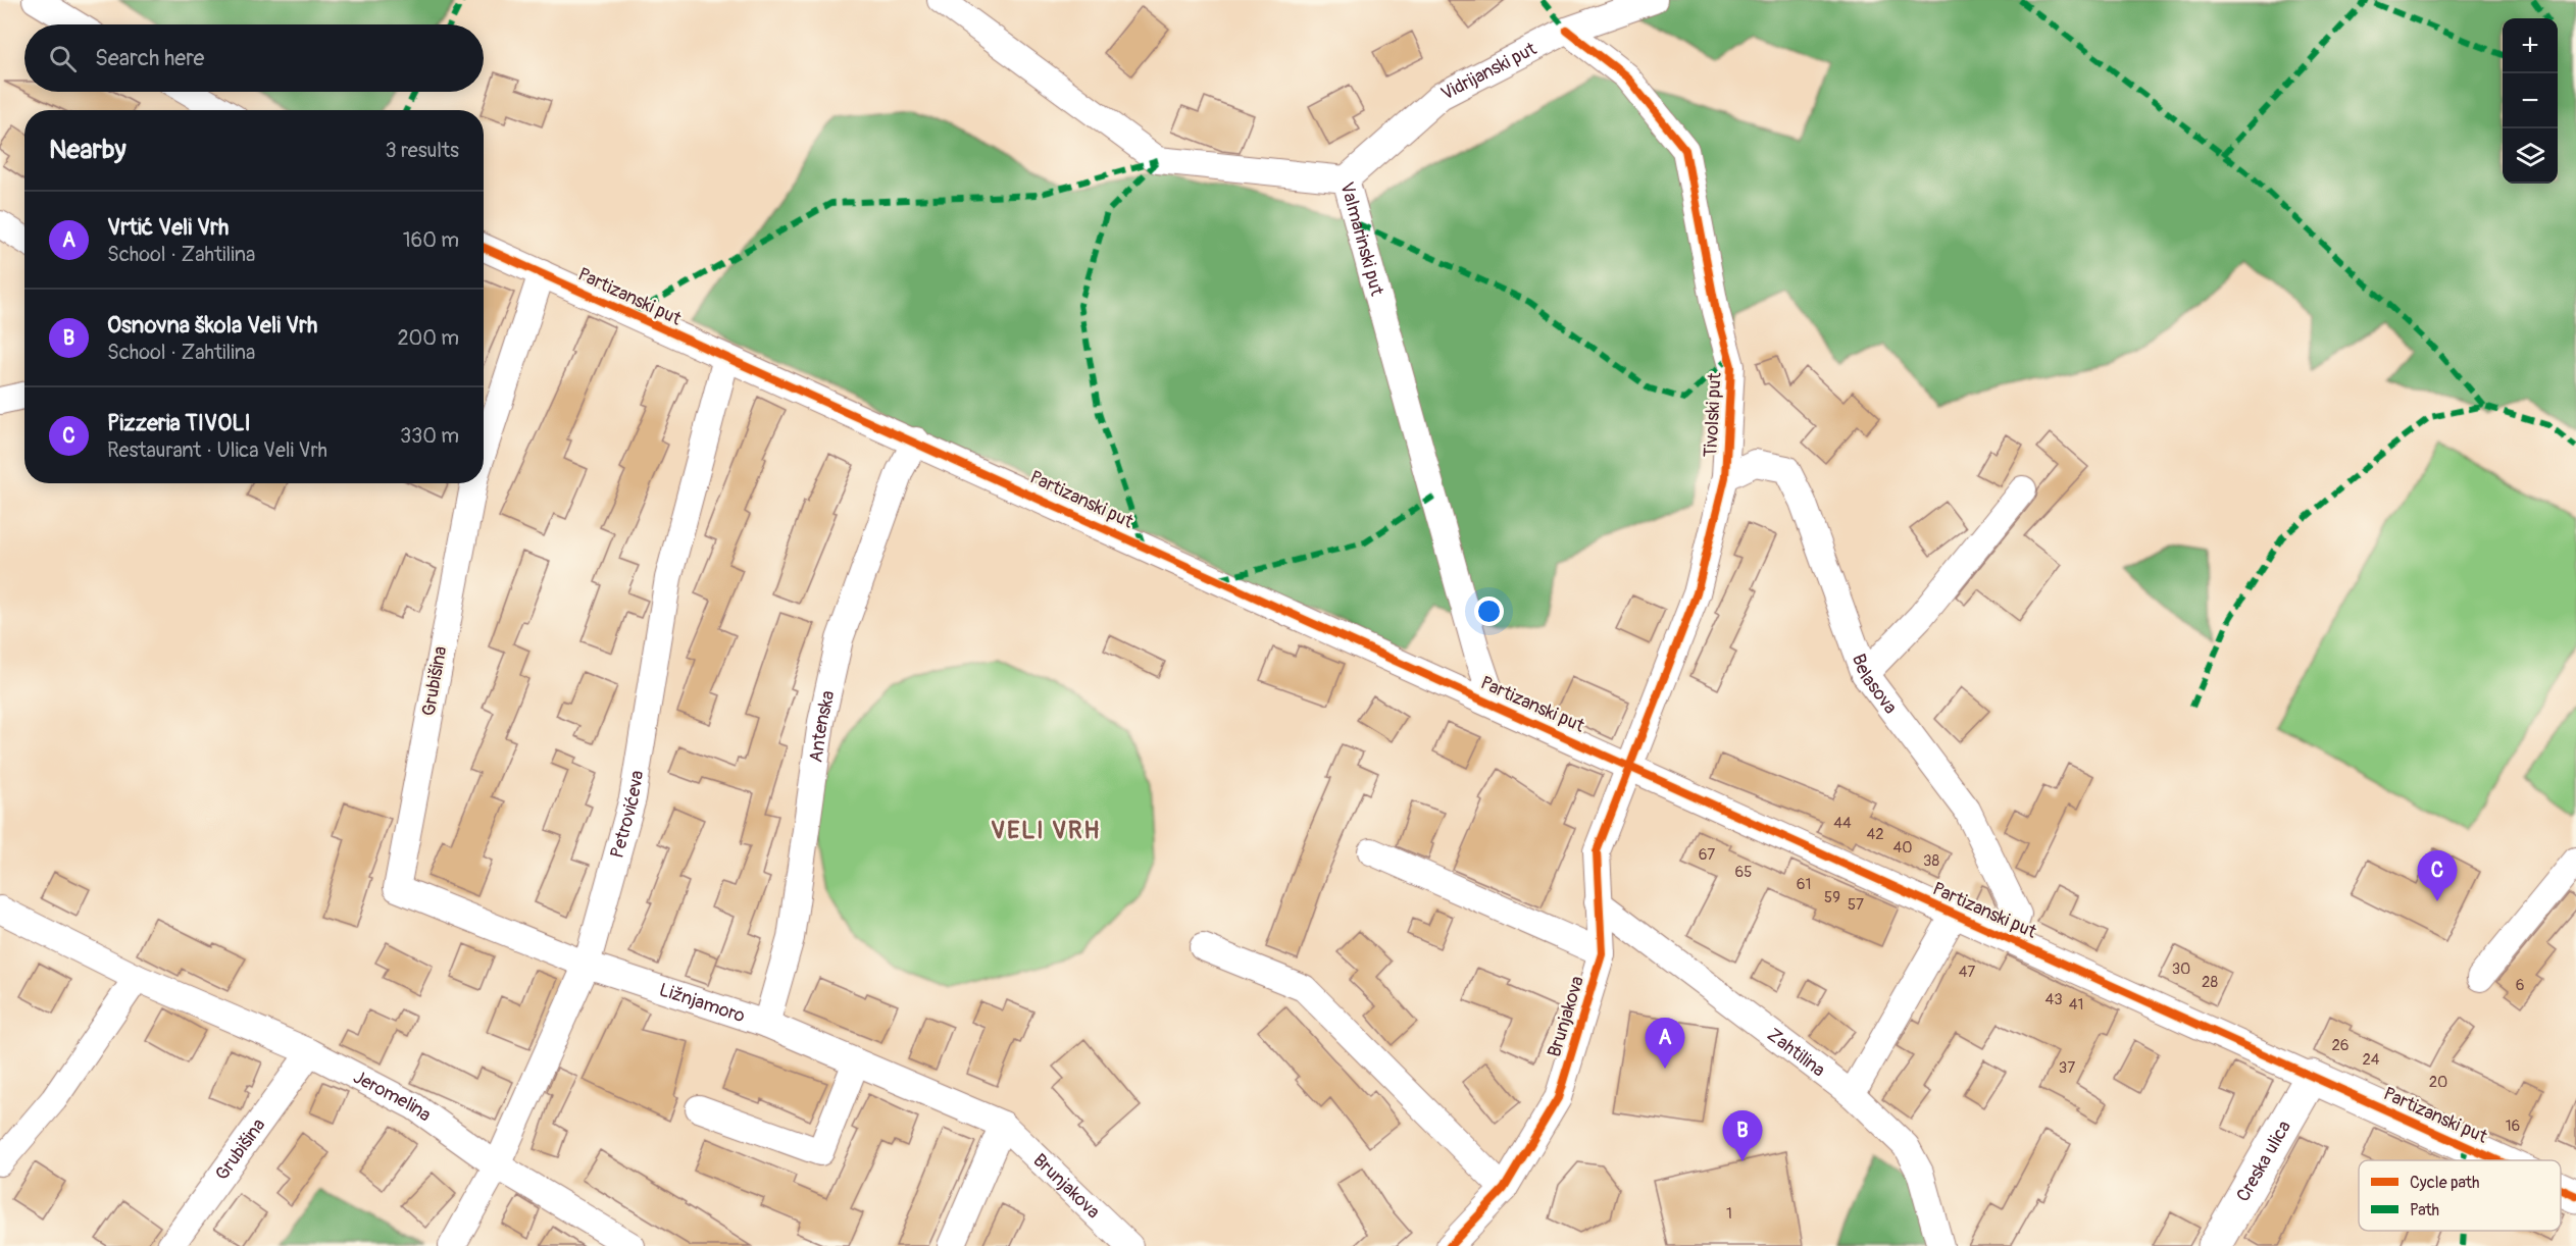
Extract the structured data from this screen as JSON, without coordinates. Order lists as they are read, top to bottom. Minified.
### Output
{"streets":{"main road":["Partizanski put","Creska ulica"],"street":["Vidrijanski put","Valmarinski put","Tivolski put","Grubišina","Belasova","Antenska","Petrovićeva","Ližnjamoro","Brunjakova","Zahtilina","Jeromelina"]},"crossings":[["Vidrijanski put","Valmarinski put"],["Vidrijanski put","Tivolski put"],["Valmarinski put","Partizanski put"],["Partizanski put","Tivolski put"],["Partizanski put","Grubišina"],["Partizanski put","Belasova"],["Partizanski put","Antenska"],["Partizanski put","Petrovićeva"],["Partizanski put","Brunjakova"],["Partizanski put","Creska ulica"],["Tivolski put","Belasova"],["Tivolski put","Brunjakova"],["Grubišina","Ližnjamoro"],["Grubišina","Jeromelina"],["Antenska","Ližnjamoro"],["Petrovićeva","Ližnjamoro"],["Petrovićeva","Jeromelina"],["Ližnjamoro","Brunjakova"],["Brunjakova","Zahtilina"]],"districts":["VELI VRH"],"house_numbers":["44","42","40","67","38","65","61","59","57","30","47","28","6","43","41","26","24","37","20","16","1"],"legend":["Cycle path","Path"],"page":{"map_buttons":["+","−"],"search":"Search here","heading":["Nearby","3 results"],"list":[{"mark":"A","name":"Vrtić Veli Vrh","note":"School · Zahtilina","value":"160 m"},{"mark":"B","name":"Osnovna škola Veli Vrh","note":"School · Zahtilina","value":"200 m"},{"mark":"C","name":"Pizzeria TIVOLI","note":"Restaurant · Ulica Veli Vrh","value":"330 m"}],"pins":["C","A","B"]}}
